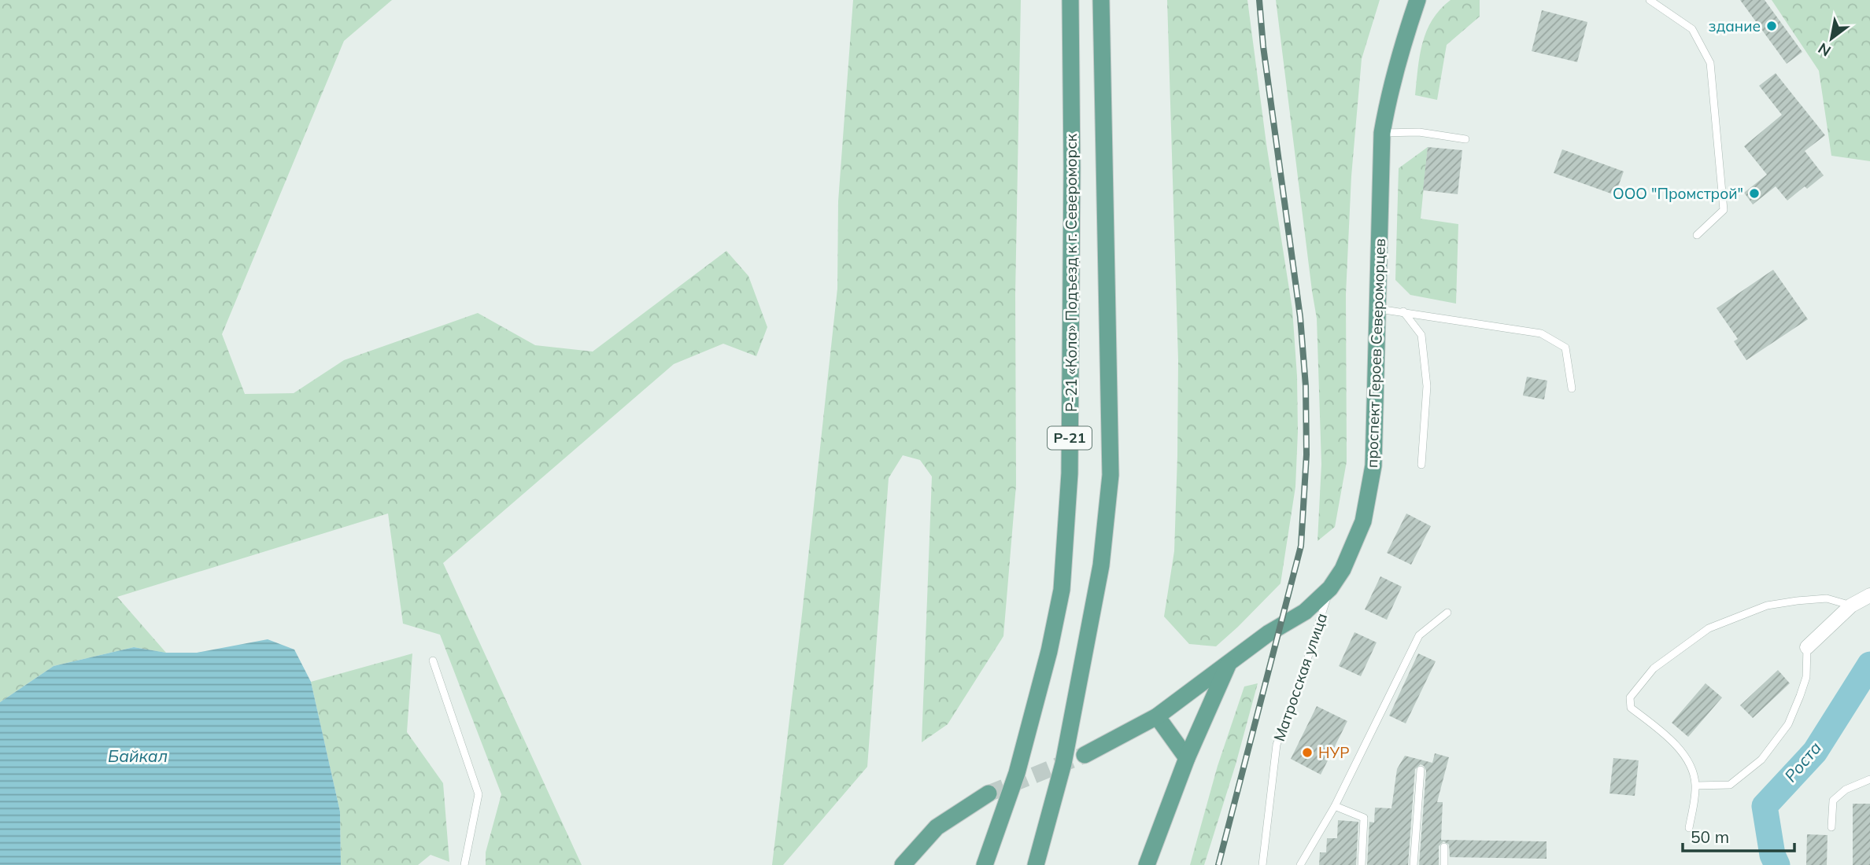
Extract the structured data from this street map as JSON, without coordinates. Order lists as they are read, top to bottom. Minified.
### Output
{"streets":{"main road":["Р-21 «Кола» Подъезд к г. Североморск","проспект Героев Североморцев","Р-21"],"lane":["Матросская улица"]},"crossings":[["проспект Героев Североморцев","Матросская улица"]],"water":["Байкал","Роста"],"places":["здание","ООО \"Промстрой\"","НУР"],"scale_bar":"50 m","north":"bottom left"}
